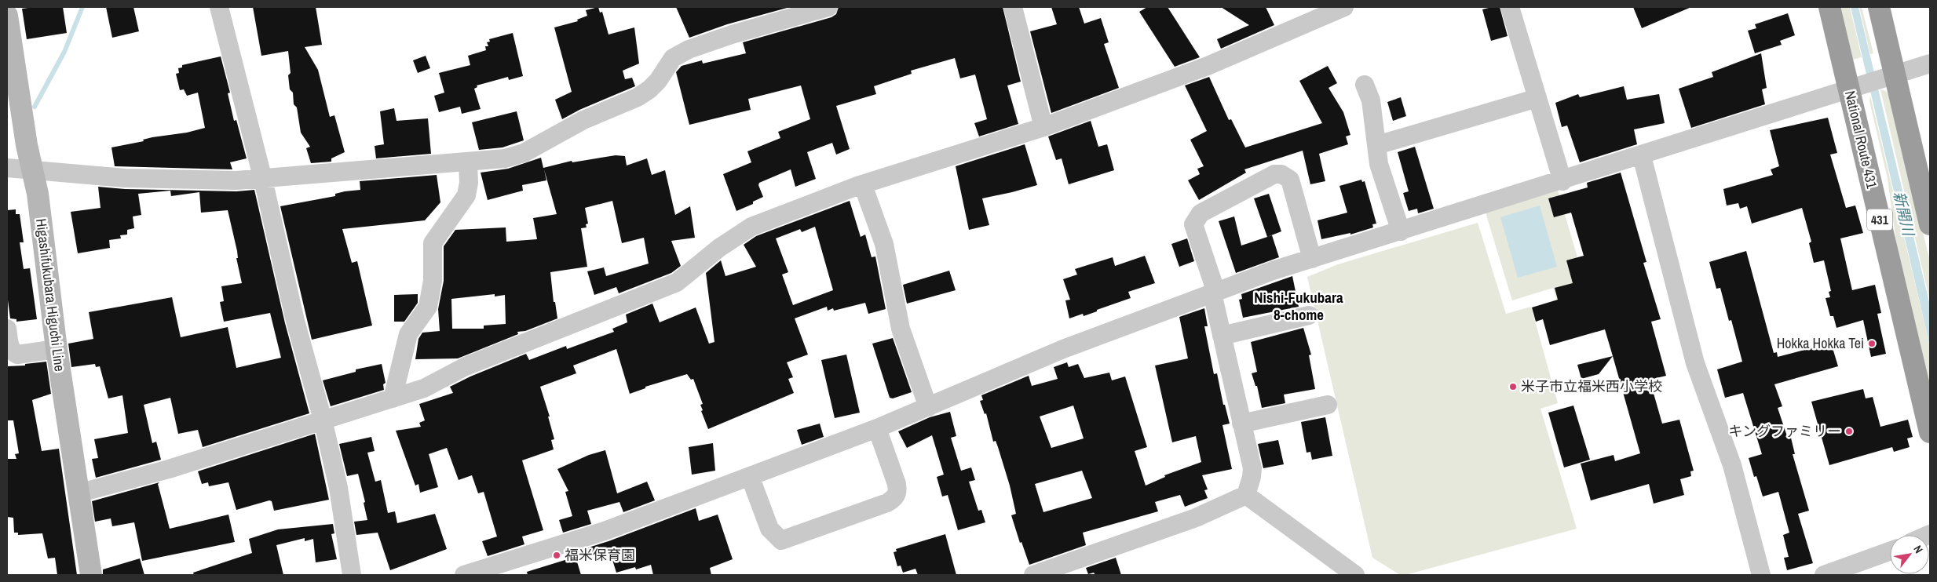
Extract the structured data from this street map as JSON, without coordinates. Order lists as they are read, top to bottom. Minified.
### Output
{"streets":{"highway":["National Route 431","431"],"main road":["Higashifukubara Higuchi Line"]},"districts":["Nishi-Fukubara 8-chome"],"water":["新開川"],"places":["Hokka Hokka Tei","米子市立福米西小学校","キングファミリー","福米保育園"],"north":"top right"}
